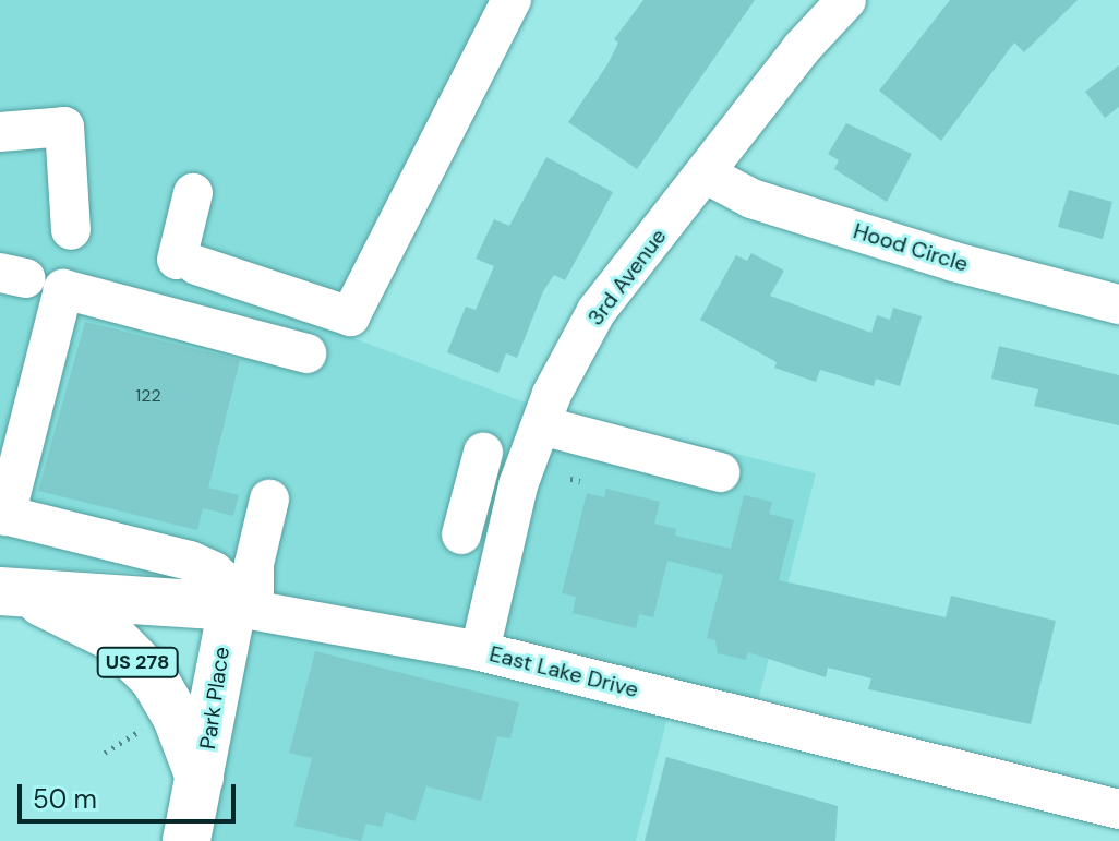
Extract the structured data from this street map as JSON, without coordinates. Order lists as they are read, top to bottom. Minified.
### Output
{"streets":{"main road":["US 278","East Lake Drive","Park Place"],"street":["Hood Circle","3rd Avenue"]},"crossings":[["Hood Circle","3rd Avenue"],["3rd Avenue","East Lake Drive"],["US 278","East Lake Drive"],["US 278","Park Place"],["East Lake Drive","Park Place"]],"house_numbers":["122"],"scale_bar":"50 m"}
